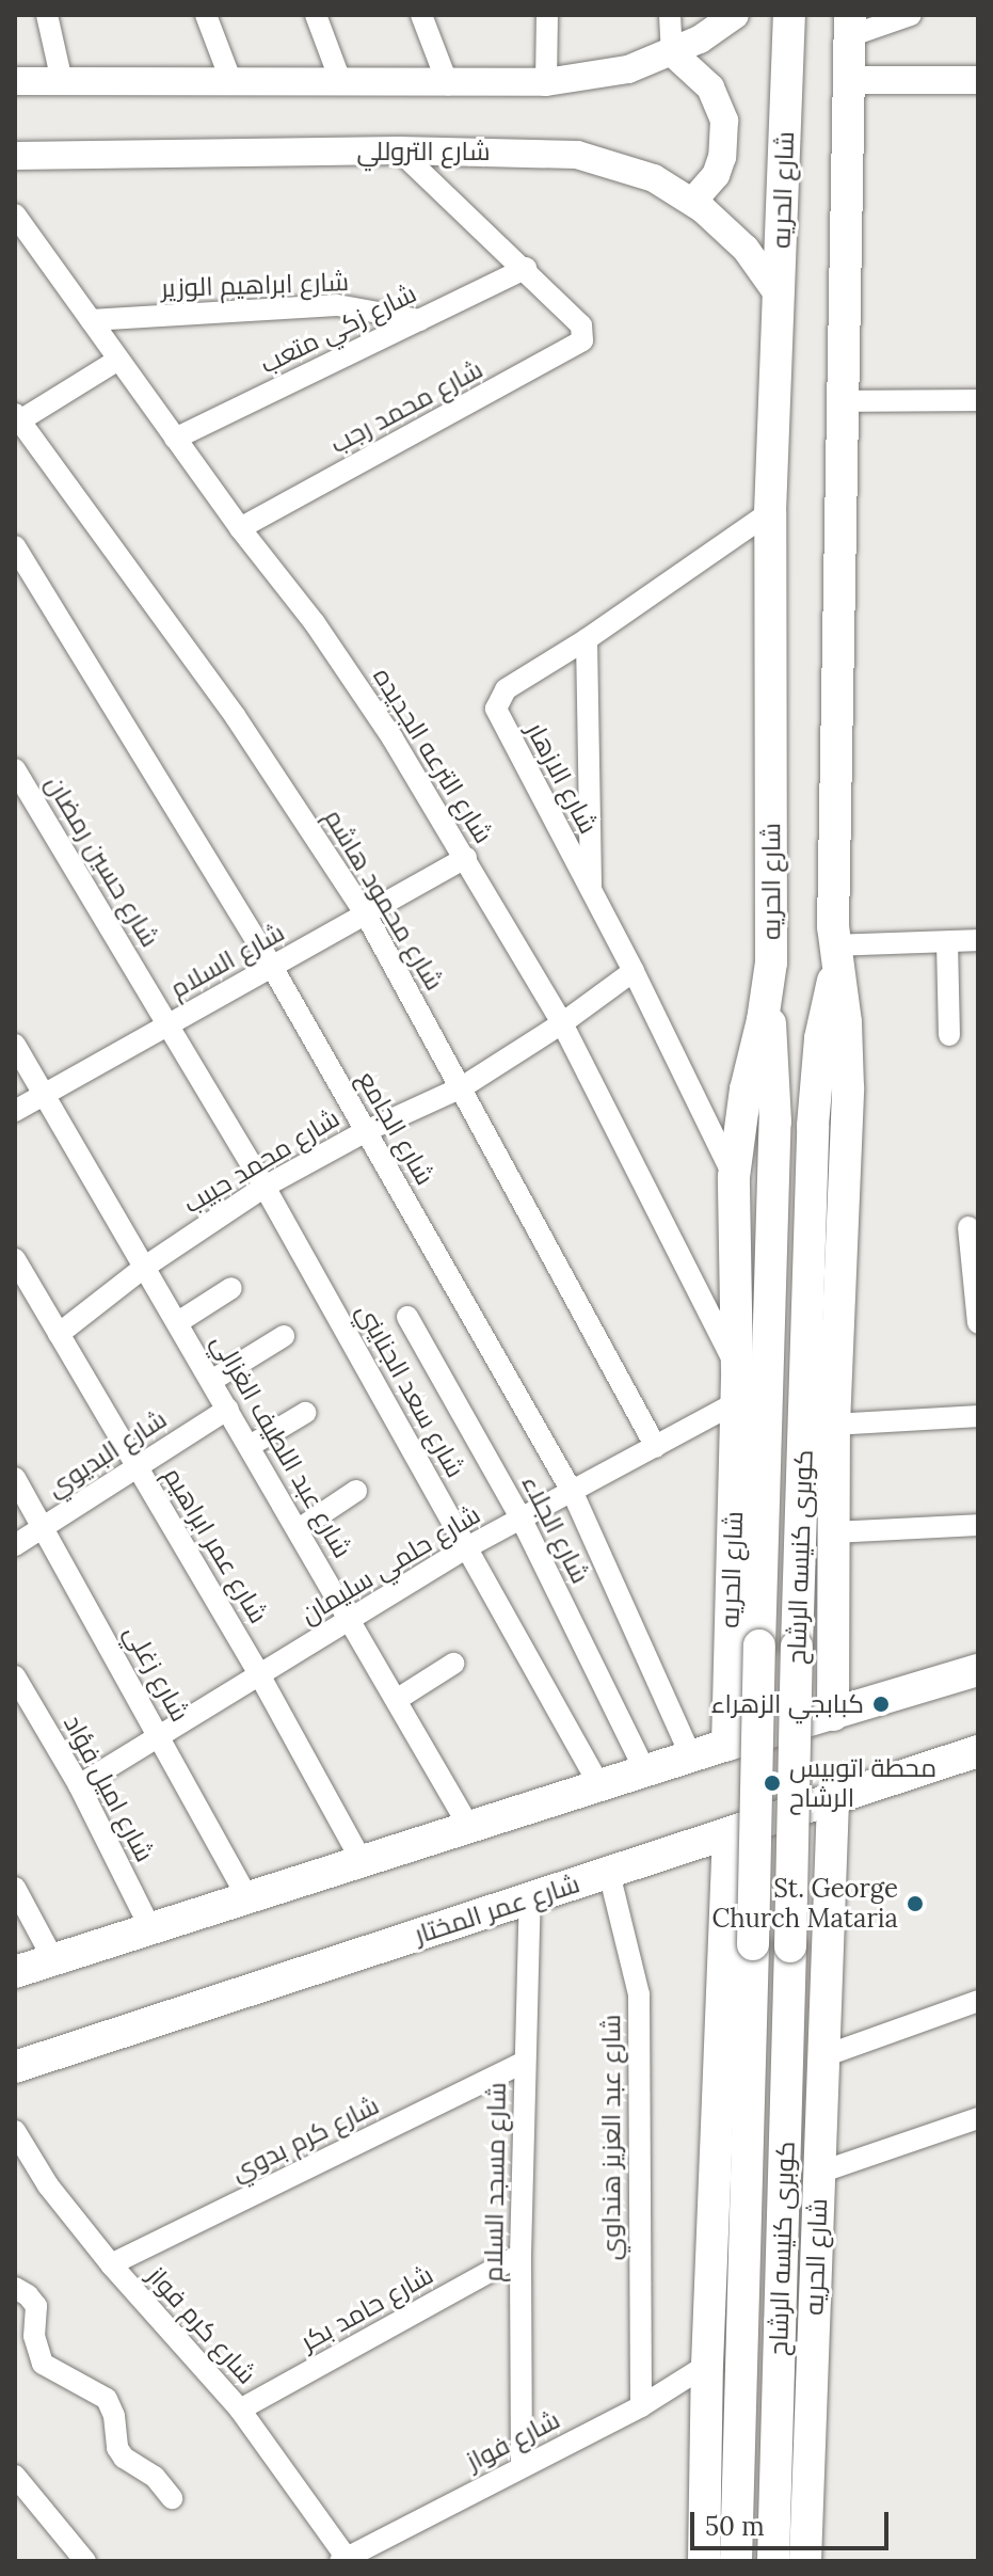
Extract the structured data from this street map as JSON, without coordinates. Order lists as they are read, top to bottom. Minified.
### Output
{"streets":{"main road":["شارع الحريه","كوبرى كنيسه الرشاح","شارع عمر المختار"],"street":["شارع التروللي","شارع ابراهيم الوزير","شارع زكي متعب","شارع محمد رجب","شارع الترعه الجديده","شارع الازهار","شارع حسين رمضان","شارع محمود هاشم","شارع السلام","شارع الجامع","شارع محمد حبيب","شارع سعد الجنايني","شارع عبد اللطيف الغزالي","شارع البديوي","شارع الجلاء","شارع عمر ابراهيم","شارع حلمي سليمان","شارع زغلي","شارع اميل فؤاد","شارع عبد العزيز هنداوي","شارع كرم بدوي","شارع مسجد السلام","شارع حامد بكر","شارع كرم فواز","شارع فواز"]},"crossings":[["شارع التروللي","شارع الحريه"],["شارع الحريه","شارع الترعه الجديده"],["شارع الحريه","شارع الازهار"],["شارع الحريه","كوبرى كنيسه الرشاح"],["شارع الحريه","شارع حلمي سليمان"],["شارع الحريه","شارع عمر المختار"],["شارع ابراهيم الوزير","شارع زكي متعب"],["شارع ابراهيم الوزير","شارع الترعه الجديده"],["شارع زكي متعب","شارع محمد رجب"],["شارع زكي متعب","شارع الترعه الجديده"],["شارع محمد رجب","شارع الترعه الجديده"],["شارع الترعه الجديده","شارع السلام"],["شارع الترعه الجديده","شارع محمد حبيب"],["شارع الازهار","شارع محمد حبيب"],["شارع حسين رمضان","شارع السلام"],["شارع حسين رمضان","شارع سعد الجنايني"],["شارع محمود هاشم","شارع السلام"],["شارع محمود هاشم","شارع محمد حبيب"],["شارع محمود هاشم","شارع حلمي سليمان"],["شارع السلام","شارع الجامع"],["شارع السلام","شارع سعد الجنايني"],["شارع السلام","شارع عبد اللطيف الغزالي"],["شارع الجامع","شارع محمد حبيب"],["شارع الجامع","شارع حلمي سليمان"],["شارع محمد حبيب","شارع سعد الجنايني"],["شارع محمد حبيب","شارع عبد اللطيف الغزالي"],["شارع محمد حبيب","شارع عمر ابراهيم"],["شارع سعد الجنايني","شارع حلمي سليمان"],["شارع عبد اللطيف الغزالي","شارع البديوي"],["شارع عبد اللطيف الغزالي","شارع حلمي سليمان"],["شارع البديوي","شارع عمر ابراهيم"],["شارع البديوي","شارع زغلي"],["شارع الجلاء","شارع حلمي سليمان"],["شارع عمر ابراهيم","شارع حلمي سليمان"],["شارع حلمي سليمان","شارع زغلي"],["شارع حلمي سليمان","شارع اميل فؤاد"],["شارع عمر المختار","شارع عبد العزيز هنداوي"],["شارع عمر المختار","شارع مسجد السلام"],["شارع عبد العزيز هنداوي","شارع فواز"],["شارع كرم بدوي","شارع مسجد السلام"],["شارع كرم بدوي","شارع كرم فواز"],["شارع مسجد السلام","شارع حامد بكر"],["شارع مسجد السلام","شارع فواز"],["شارع حامد بكر","شارع كرم فواز"],["شارع كرم فواز","شارع فواز"]],"places":["كبابجي الزهراء","محطة اتوبيس الرشاح","St. George Church Mataria"],"scale_bar":"50 m"}
